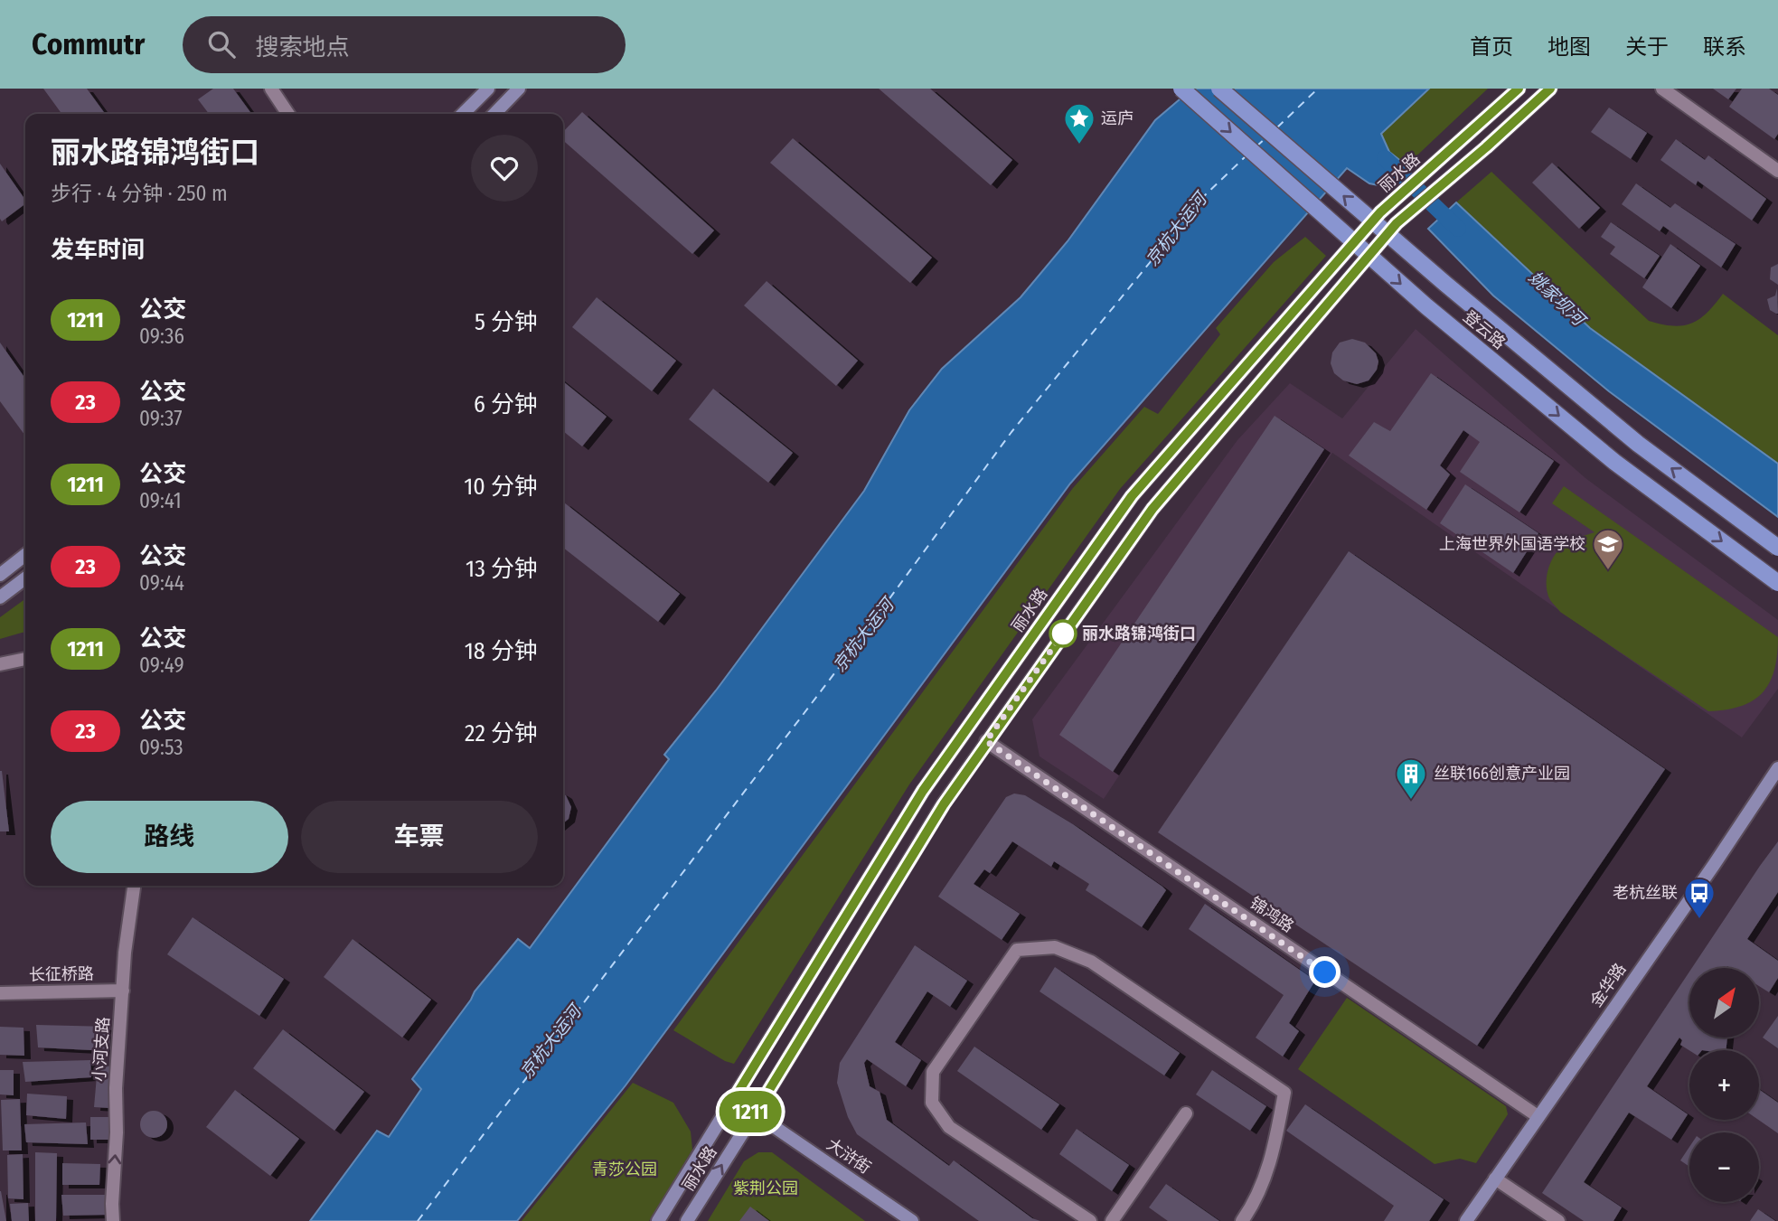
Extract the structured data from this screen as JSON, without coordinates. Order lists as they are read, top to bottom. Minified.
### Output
{"streets":{"main road":["丽水路","登云路","金华路","大浒街"],"street":["锦鸿路","长征桥路","小河支路"]},"crossings":[["丽水路","锦鸿路"],["丽水路","大浒街"],["锦鸿路","金华路"],["长征桥路","小河支路"]],"one_way":["小河支路"],"water":["京杭大运河","姚家坝河"],"parks":["青莎公园","紫荆公园"],"places":{"place":["运庐"],"school or university":["上海世界外国语学校"],"other":["丽水路锦鸿街口"],"building":["丝联166创意产业园"],"bus stop":["老杭丝联"]},"lines":["bus line 1211"],"north":"top right","page":{"header":"Commutr","search":"搜索地点","nav":["首页","地图","关于","联系"],"on_map":"1211","heading":[["丽水路锦鸿街口","步行 · 4 分钟 · 250 m"],"发车时间"],"list":[{"mark":"1211","name":"公交","note":"09:36","value":"5 分钟"},{"mark":"23","name":"公交","note":"09:37","value":"6 分钟"},{"mark":"1211","name":"公交","note":"09:41","value":"10 分钟"},{"mark":"23","name":"公交","note":"09:44","value":"13 分钟"},{"mark":"1211","name":"公交","note":"09:49","value":"18 分钟"},{"mark":"23","name":"公交","note":"09:53","value":"22 分钟"}],"buttons":["路线","车票"],"map_buttons":["+","−"]}}
